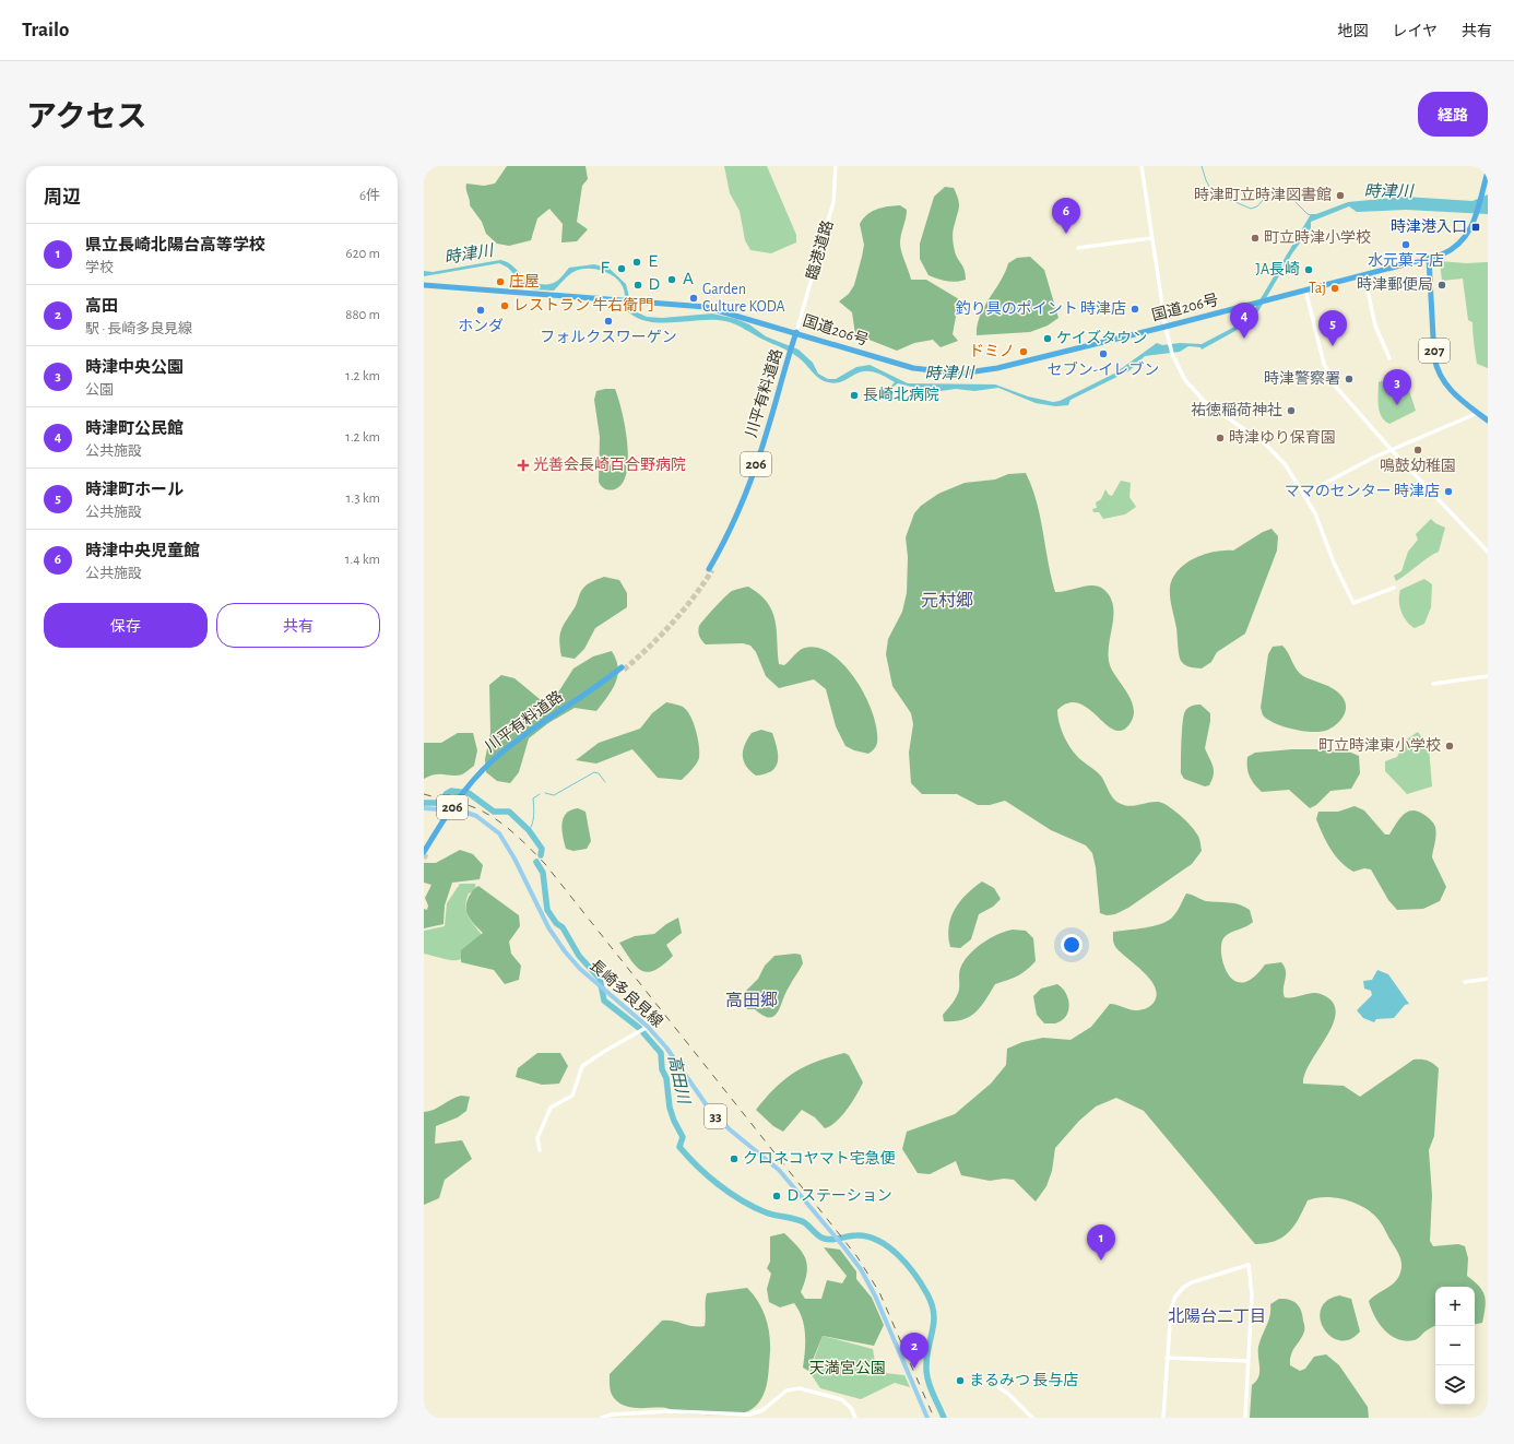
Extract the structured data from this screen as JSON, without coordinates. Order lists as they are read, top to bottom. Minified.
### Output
{"streets":{"highway":["国道206号","207","川平有料道路","206"],"main road":["長崎多良見線","33"],"street":["臨港道路"]},"crossings":[["臨港道路","国道206号"],["臨港道路","川平有料道路"],["国道206号","207"],["国道206号","川平有料道路"]],"districts":["元村郷","高田郷","北陽台二丁目"],"water":["時津川","高田川"],"parks":["天満宮公園"],"places":{"other":["時津町立時津図書館","町立時津小学校","水元菓子店","Ｅ","Ｆ","JA長崎","Ａ","庄屋","Ｄ","時津郵便局","Taj","Garden Culture KODA","レストラン 牛右衛門","釣り具のポイント 時津店","ホンダ","フォルクスワーゲン","ケイズタウン","ドミノ","セブン-イレブン","時津警察署","長崎北病院","祐徳稲荷神社","時津ゆり保育園","鳴鼓幼稚園","ママのセンター 時津店","町立時津東小学校","クロネコヤマト宅急便","Ｄステーション","まるみつ 長与店"],"transit":["時津港入口"],"health":["光善会長崎百合野病院"]},"page":{"header":"Trailo","nav":["地図","レイヤ","共有"],"title":"アクセス","buttons":["経路",["保存","共有"]],"heading":["周辺","6件"],"pins":["6","4","5","3","1","2"],"list":[{"mark":"1","name":"県立長崎北陽台高等学校","note":"学校","value":"620 m"},{"mark":"2","name":"高田","note":"駅 · 長崎多良見線","value":"880 m"},{"mark":"3","name":"時津中央公園","note":"公園","value":"1.2 km"},{"mark":"4","name":"時津町公民館","note":"公共施設","value":"1.2 km"},{"mark":"5","name":"時津町ホール","note":"公共施設","value":"1.3 km"},{"mark":"6","name":"時津中央児童館","note":"公共施設","value":"1.4 km"}],"map_buttons":["+","−"]}}
